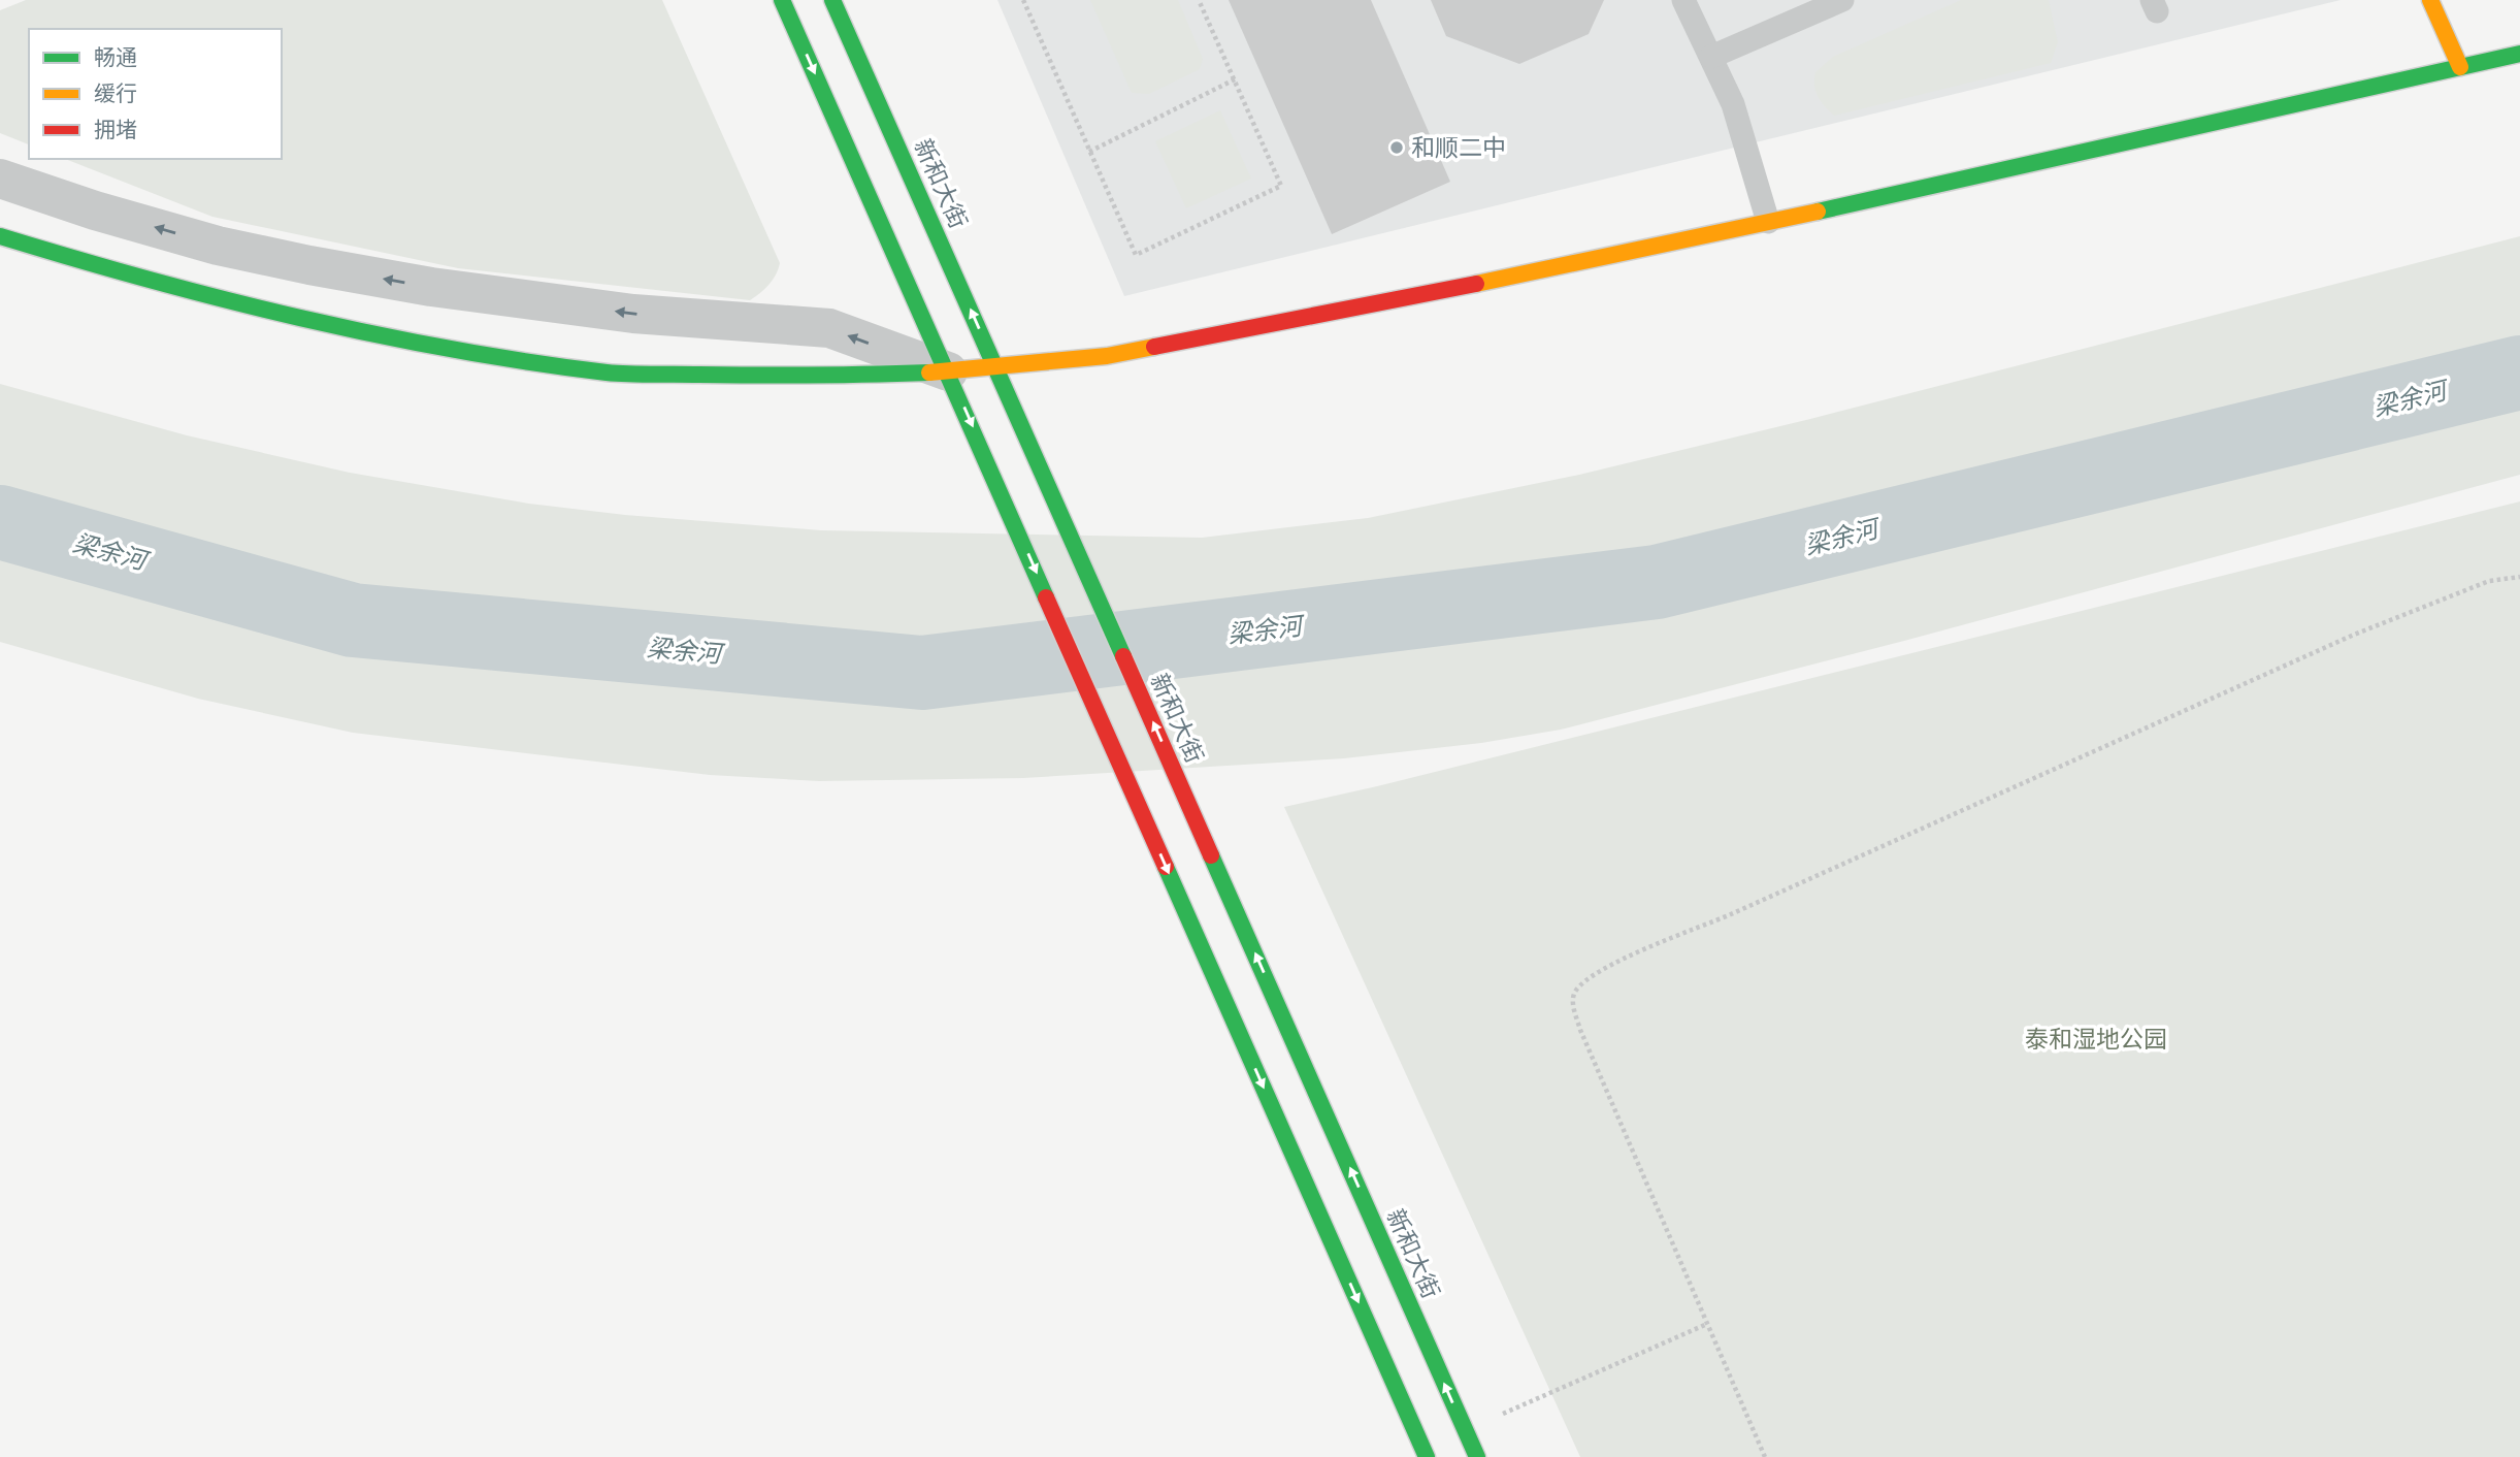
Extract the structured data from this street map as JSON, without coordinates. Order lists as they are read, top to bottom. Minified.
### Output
{"streets":{"main road":["新和大街"]},"water":["梁余河"],"parks":["泰和湿地公园"],"places":["和顺二中"],"legend":["畅通","缓行","拥堵"]}
